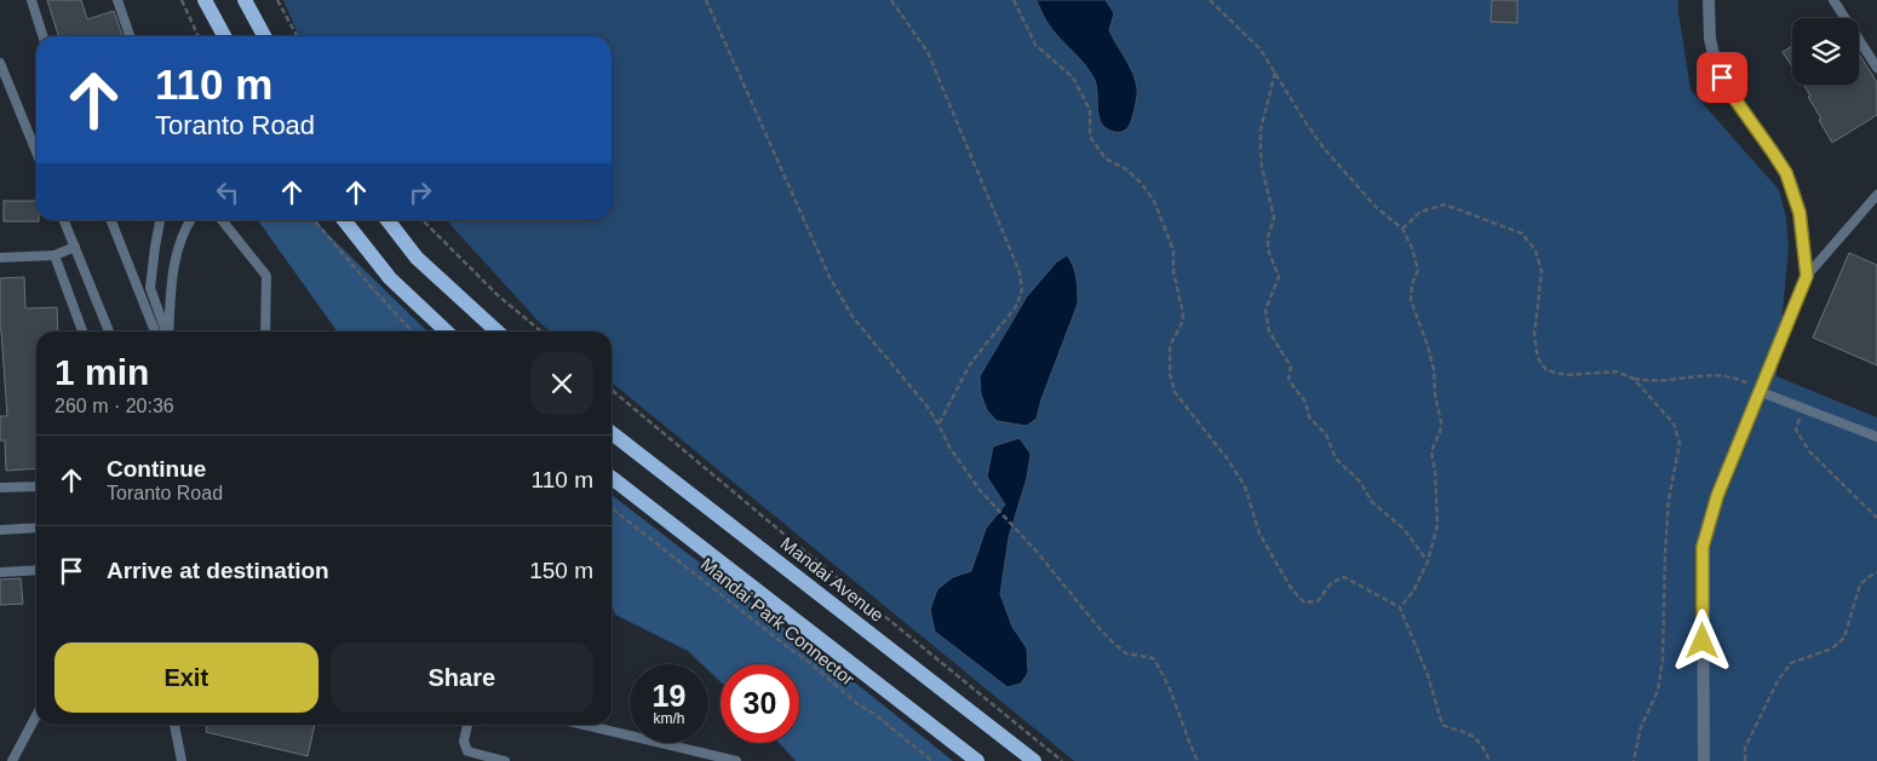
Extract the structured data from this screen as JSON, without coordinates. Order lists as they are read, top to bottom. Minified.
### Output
{"streets":{"main road":["Mandai Avenue"],"path":["Mandai Park Connector"]},"page":{"turn":["110 m","Toranto Road"],"heading":["1 min","260 m · 20:36"],"list":[{"name":"Continue","note":"Toranto Road","value":"110 m"},{"name":"Arrive at destination","value":"150 m"}],"buttons":["Exit","Share"],"speed":"19 km/h","limit":"30"}}
